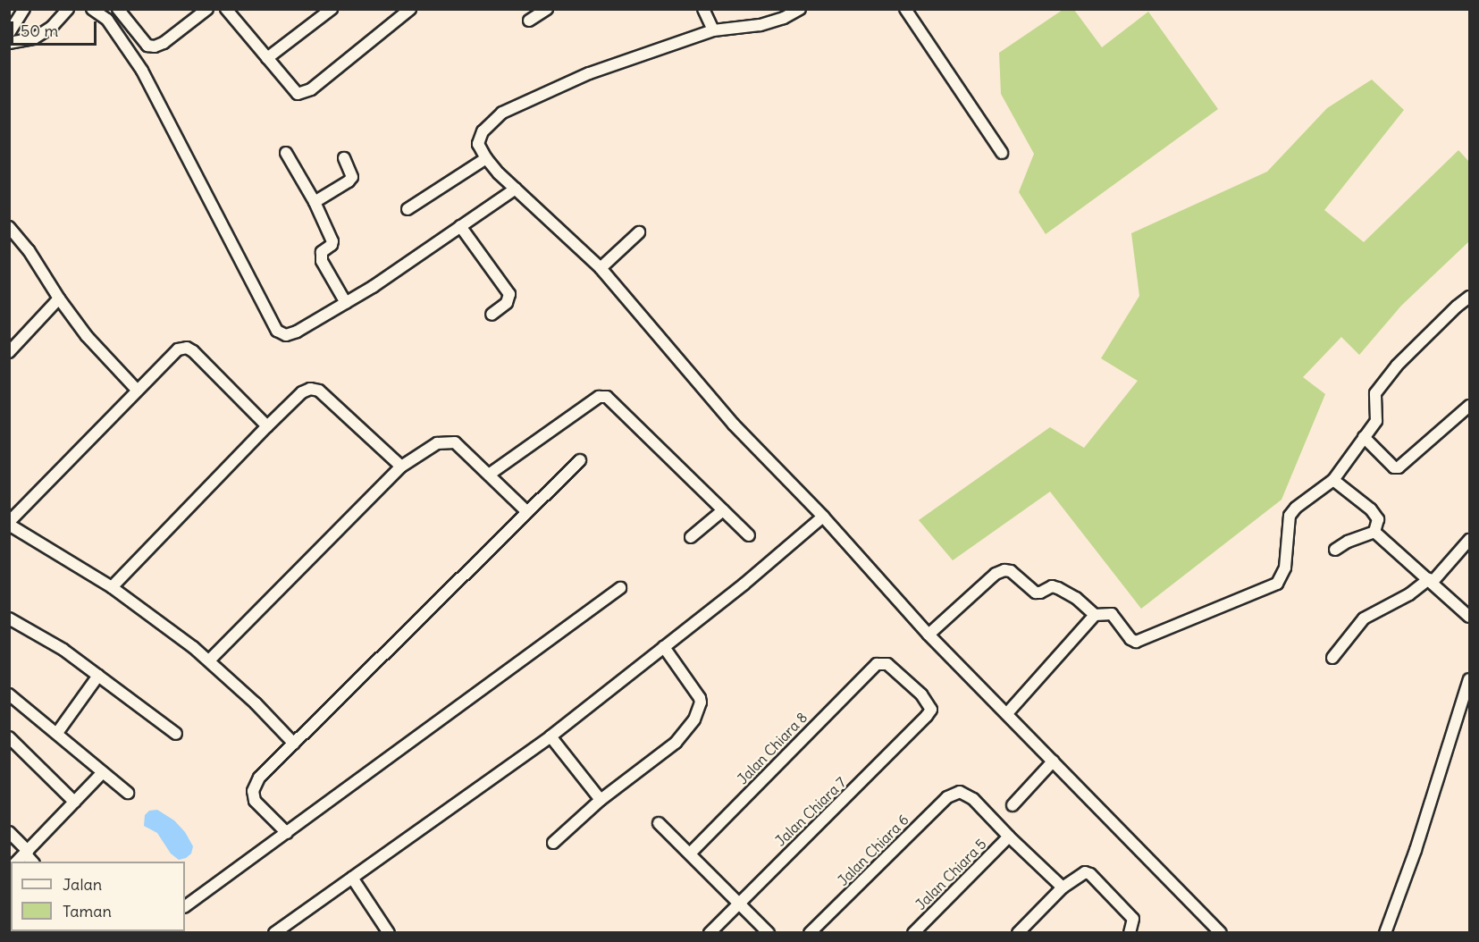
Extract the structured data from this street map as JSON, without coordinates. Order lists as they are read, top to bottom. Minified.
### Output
{"streets":{"street":["Jalan Chiara 8","Jalan Chiara 7","Jalan Chiara 6","Jalan Chiara 5"]},"crossings":[["Jalan Chiara 8","Jalan Chiara 7"],["Jalan Chiara 6","Jalan Chiara 5"]],"legend":["Jalan","Taman"],"scale_bar":"50 m"}
